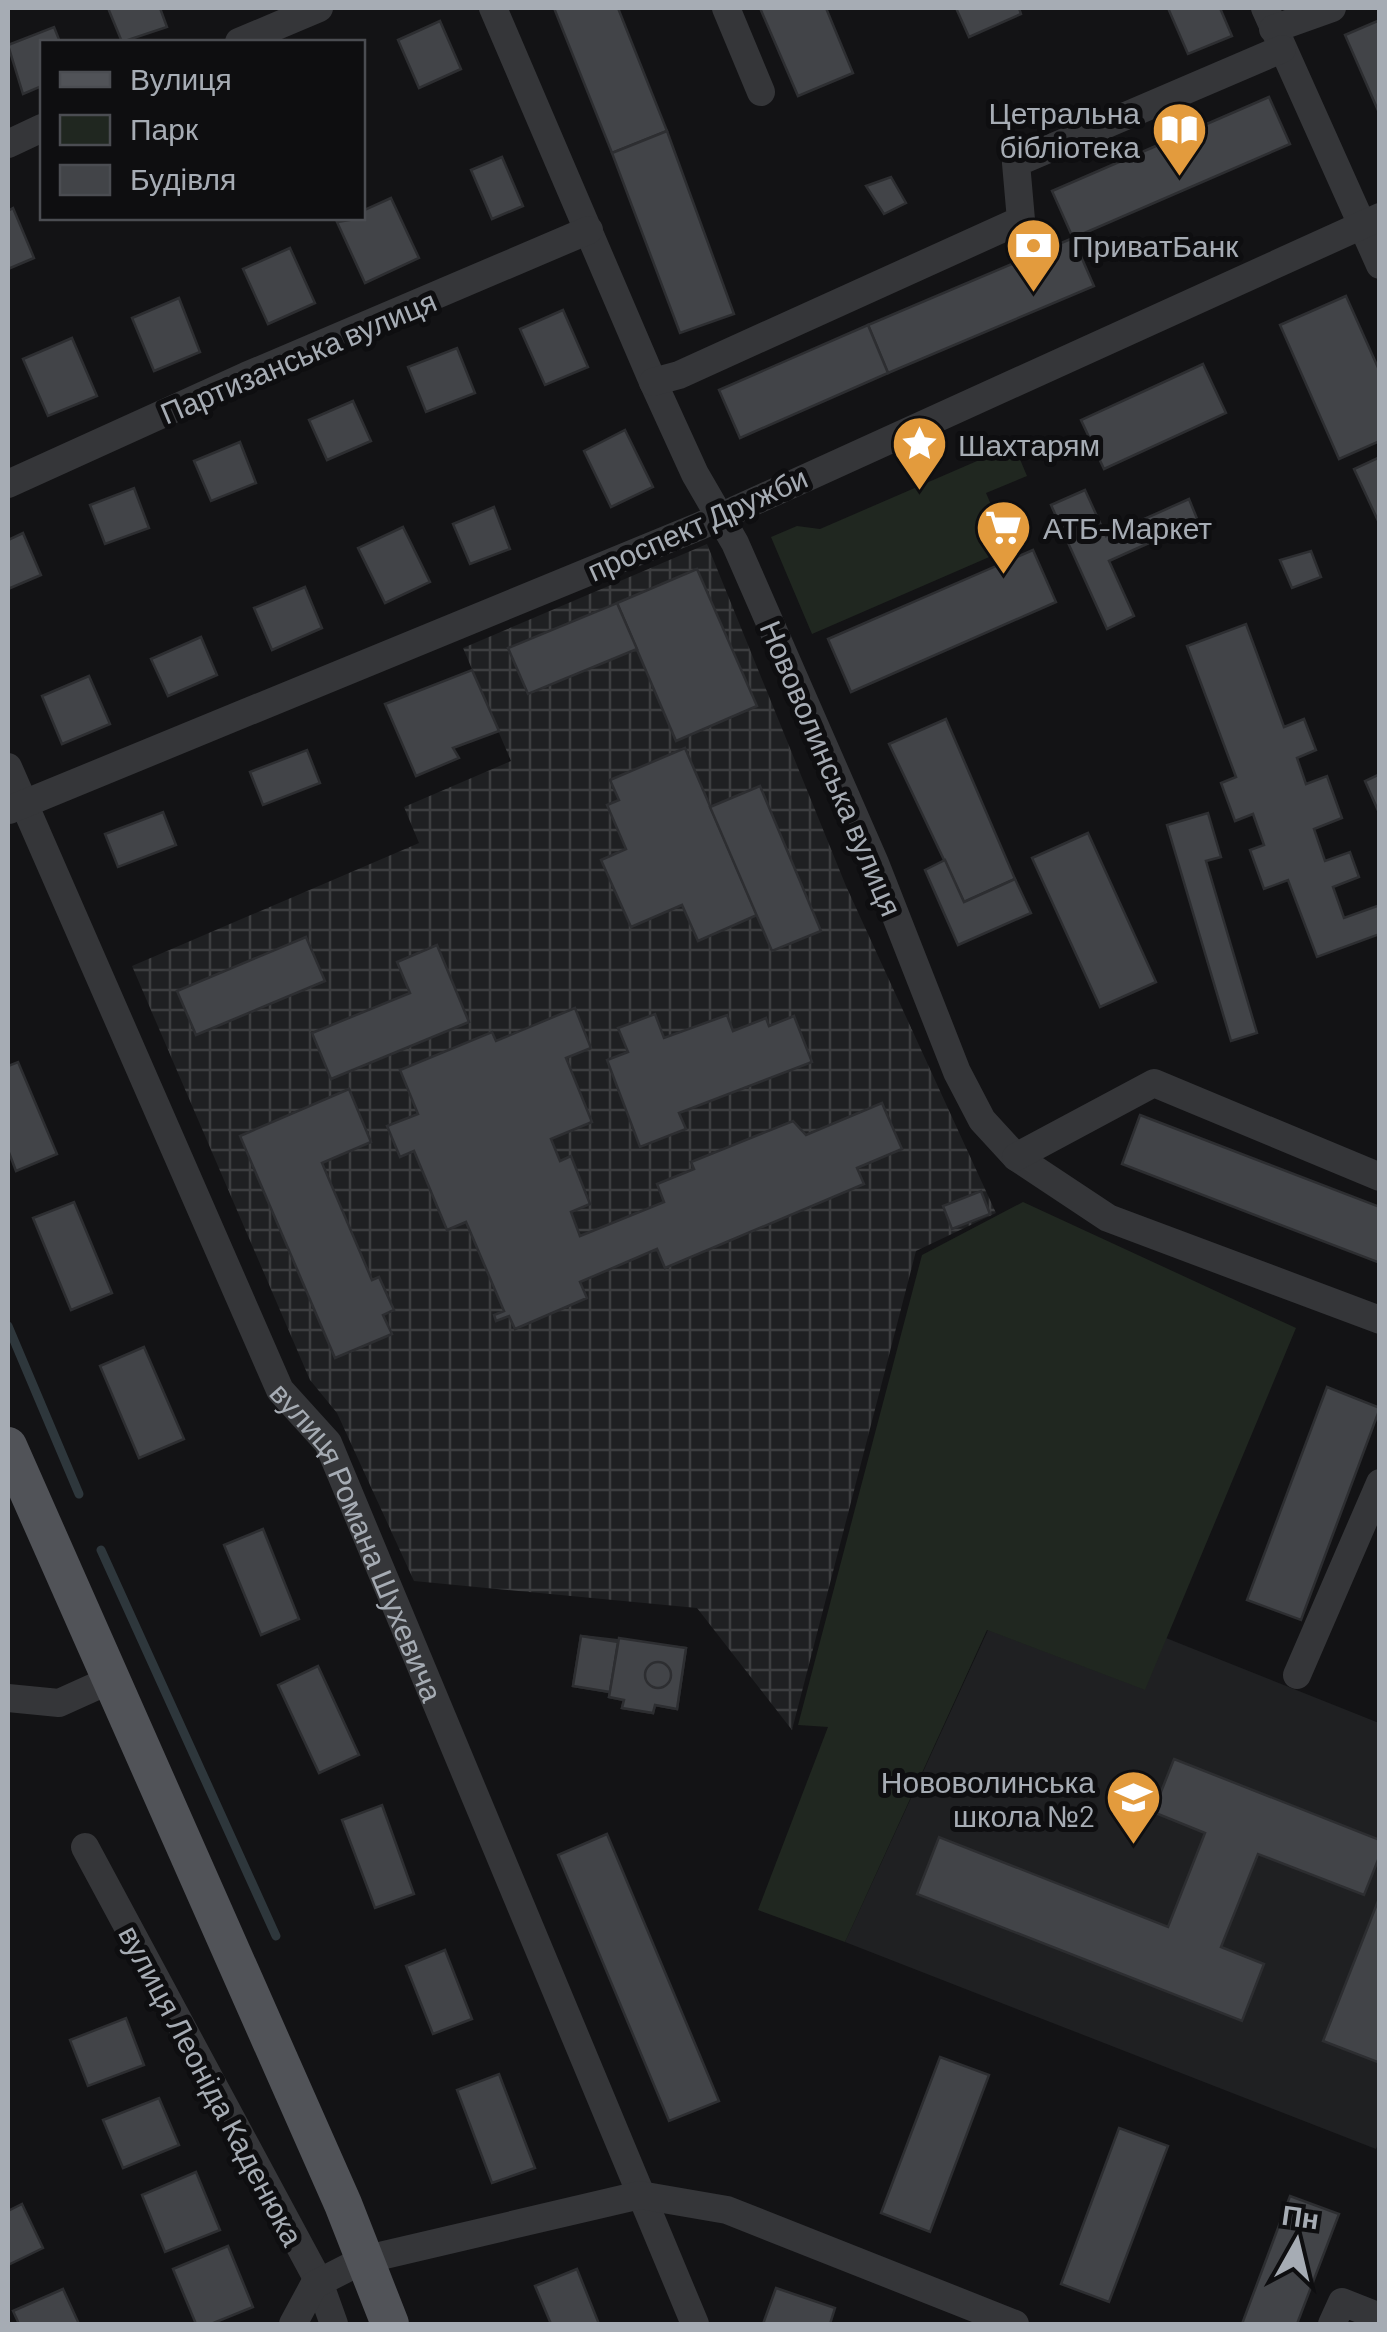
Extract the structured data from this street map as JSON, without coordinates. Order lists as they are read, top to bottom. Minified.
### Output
{"streets":{"street":["Партизанська вулиця","проспект Дружби","Нововолинська вулиця","вулиця Романа Шухевича","вулиця Леоніда Каденюка"]},"crossings":[["Партизанська вулиця","Нововолинська вулиця"],["проспект Дружби","Нововолинська вулиця"],["проспект Дружби","вулиця Романа Шухевича"]],"places":{"library":["Цетральна бібліотека"],"bank":["ПриватБанк"],"place":["Шахтарям"],"supermarket":["АТБ-Маркет"],"school or university":["Нововолинська школа №2"]},"legend":["Вулиця","Парк","Будівля"],"north":"top"}
